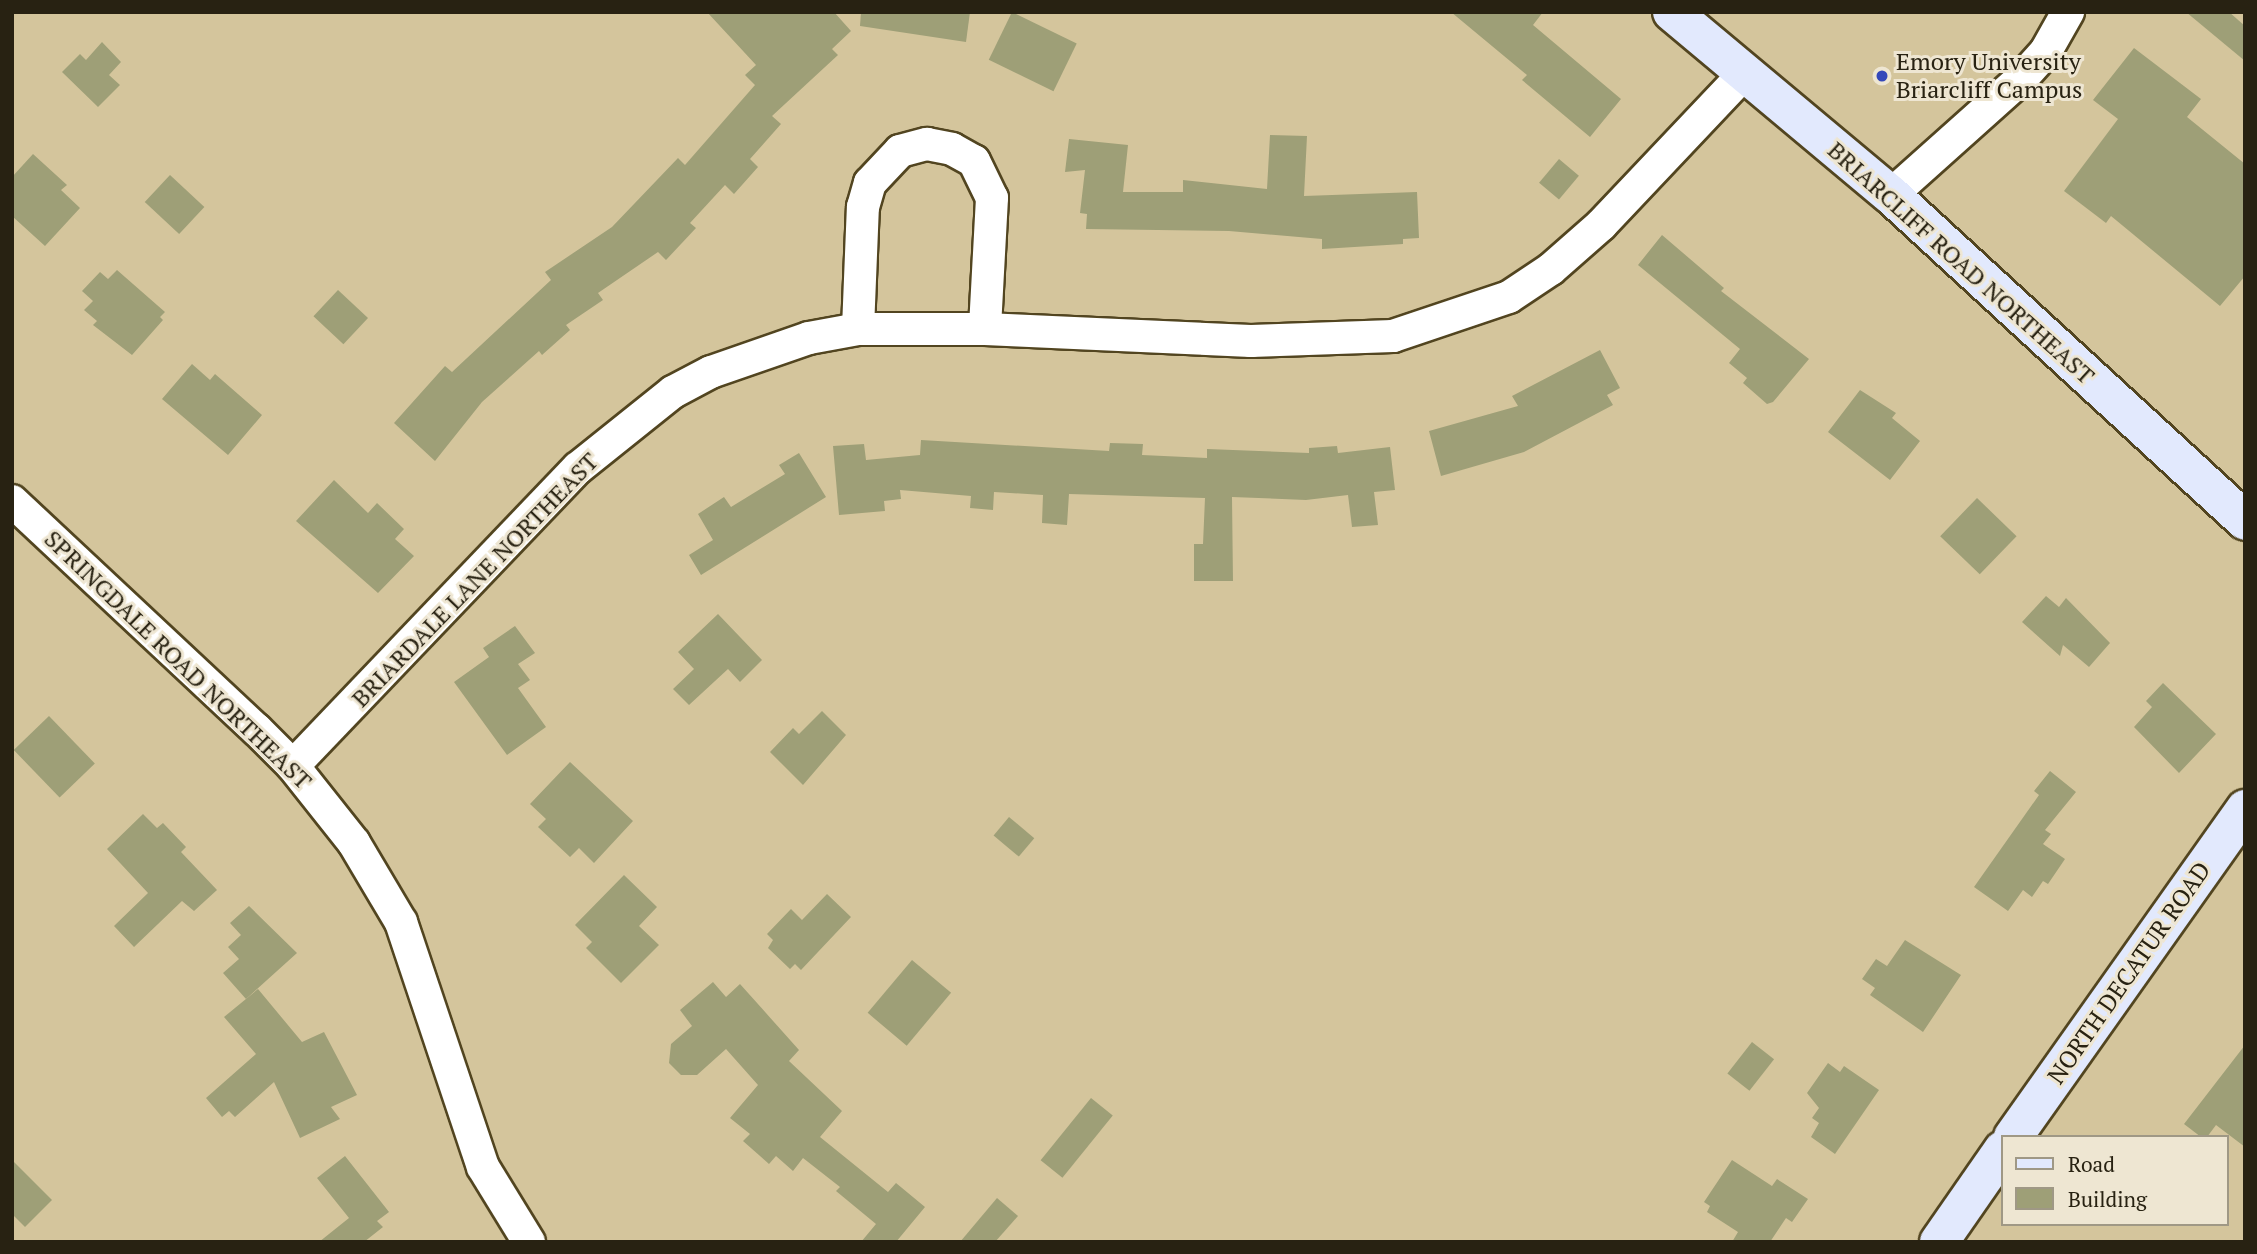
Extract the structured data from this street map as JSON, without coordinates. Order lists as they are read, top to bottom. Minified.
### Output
{"streets":{"main road":["BRIARCLIFF ROAD NORTHEAST","NORTH DECATUR ROAD"],"street":["BRIARDALE LANE NORTHEAST","SPRINGDALE ROAD NORTHEAST"]},"crossings":[["BRIARCLIFF ROAD NORTHEAST","BRIARDALE LANE NORTHEAST"],["BRIARDALE LANE NORTHEAST","SPRINGDALE ROAD NORTHEAST"]],"places":["Emory University Briarcliff Campus"],"legend":["Road","Building"]}
